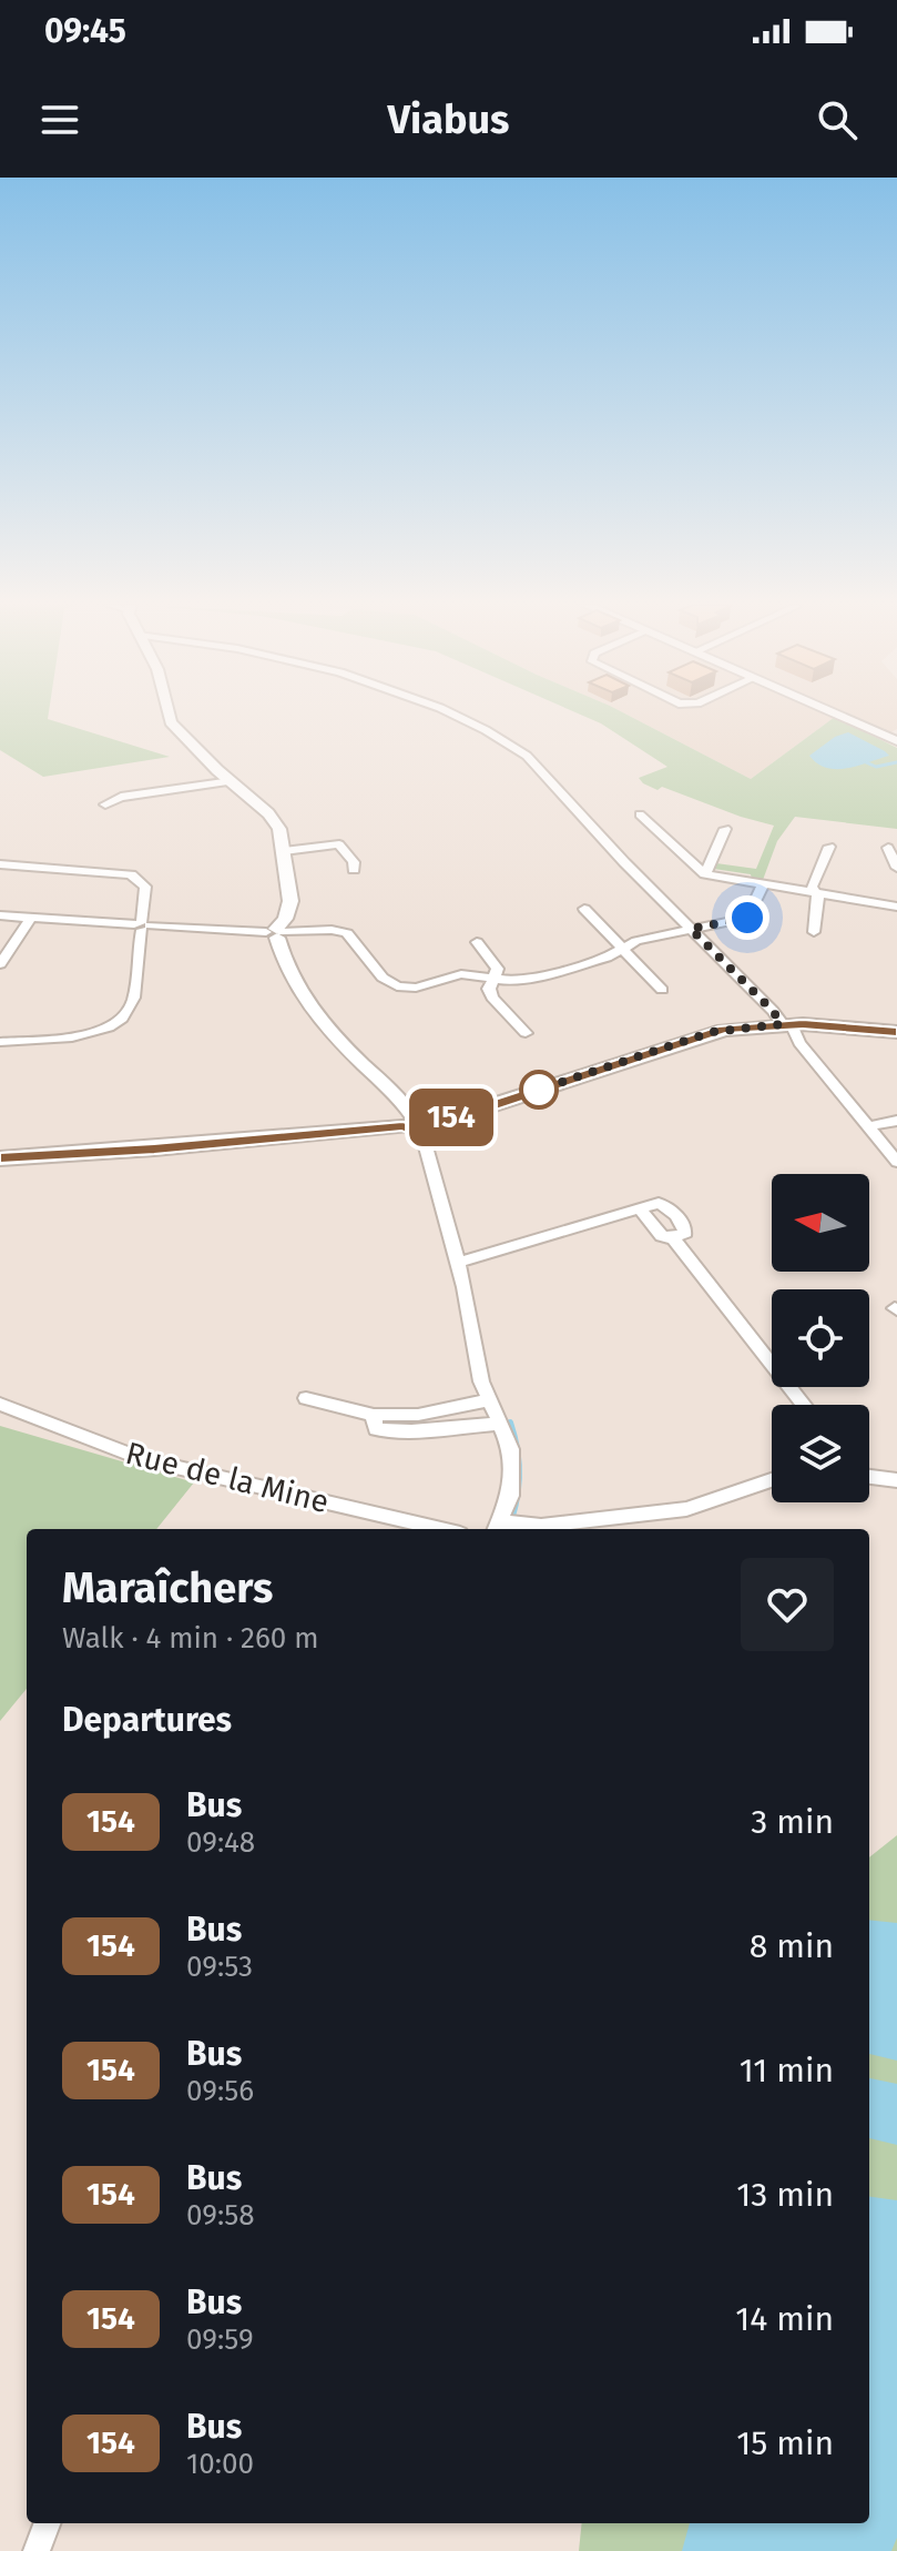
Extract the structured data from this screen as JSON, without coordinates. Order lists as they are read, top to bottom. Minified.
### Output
{"streets":{"street":["Rue de la Mine"]},"lines":["bus line 154"],"north":"left","page":{"status":"09:45","header":"Viabus","on_map":"154","heading":[["Maraîchers","Walk · 4 min · 260 m"],"Departures"],"list":[{"mark":"154","name":"Bus","note":"09:48","value":"3 min"},{"mark":"154","name":"Bus","note":"09:53","value":"8 min"},{"mark":"154","name":"Bus","note":"09:56","value":"11 min"},{"mark":"154","name":"Bus","note":"09:58","value":"13 min"},{"mark":"154","name":"Bus","note":"09:59","value":"14 min"},{"mark":"154","name":"Bus","note":"10:00","value":"15 min"}]}}
